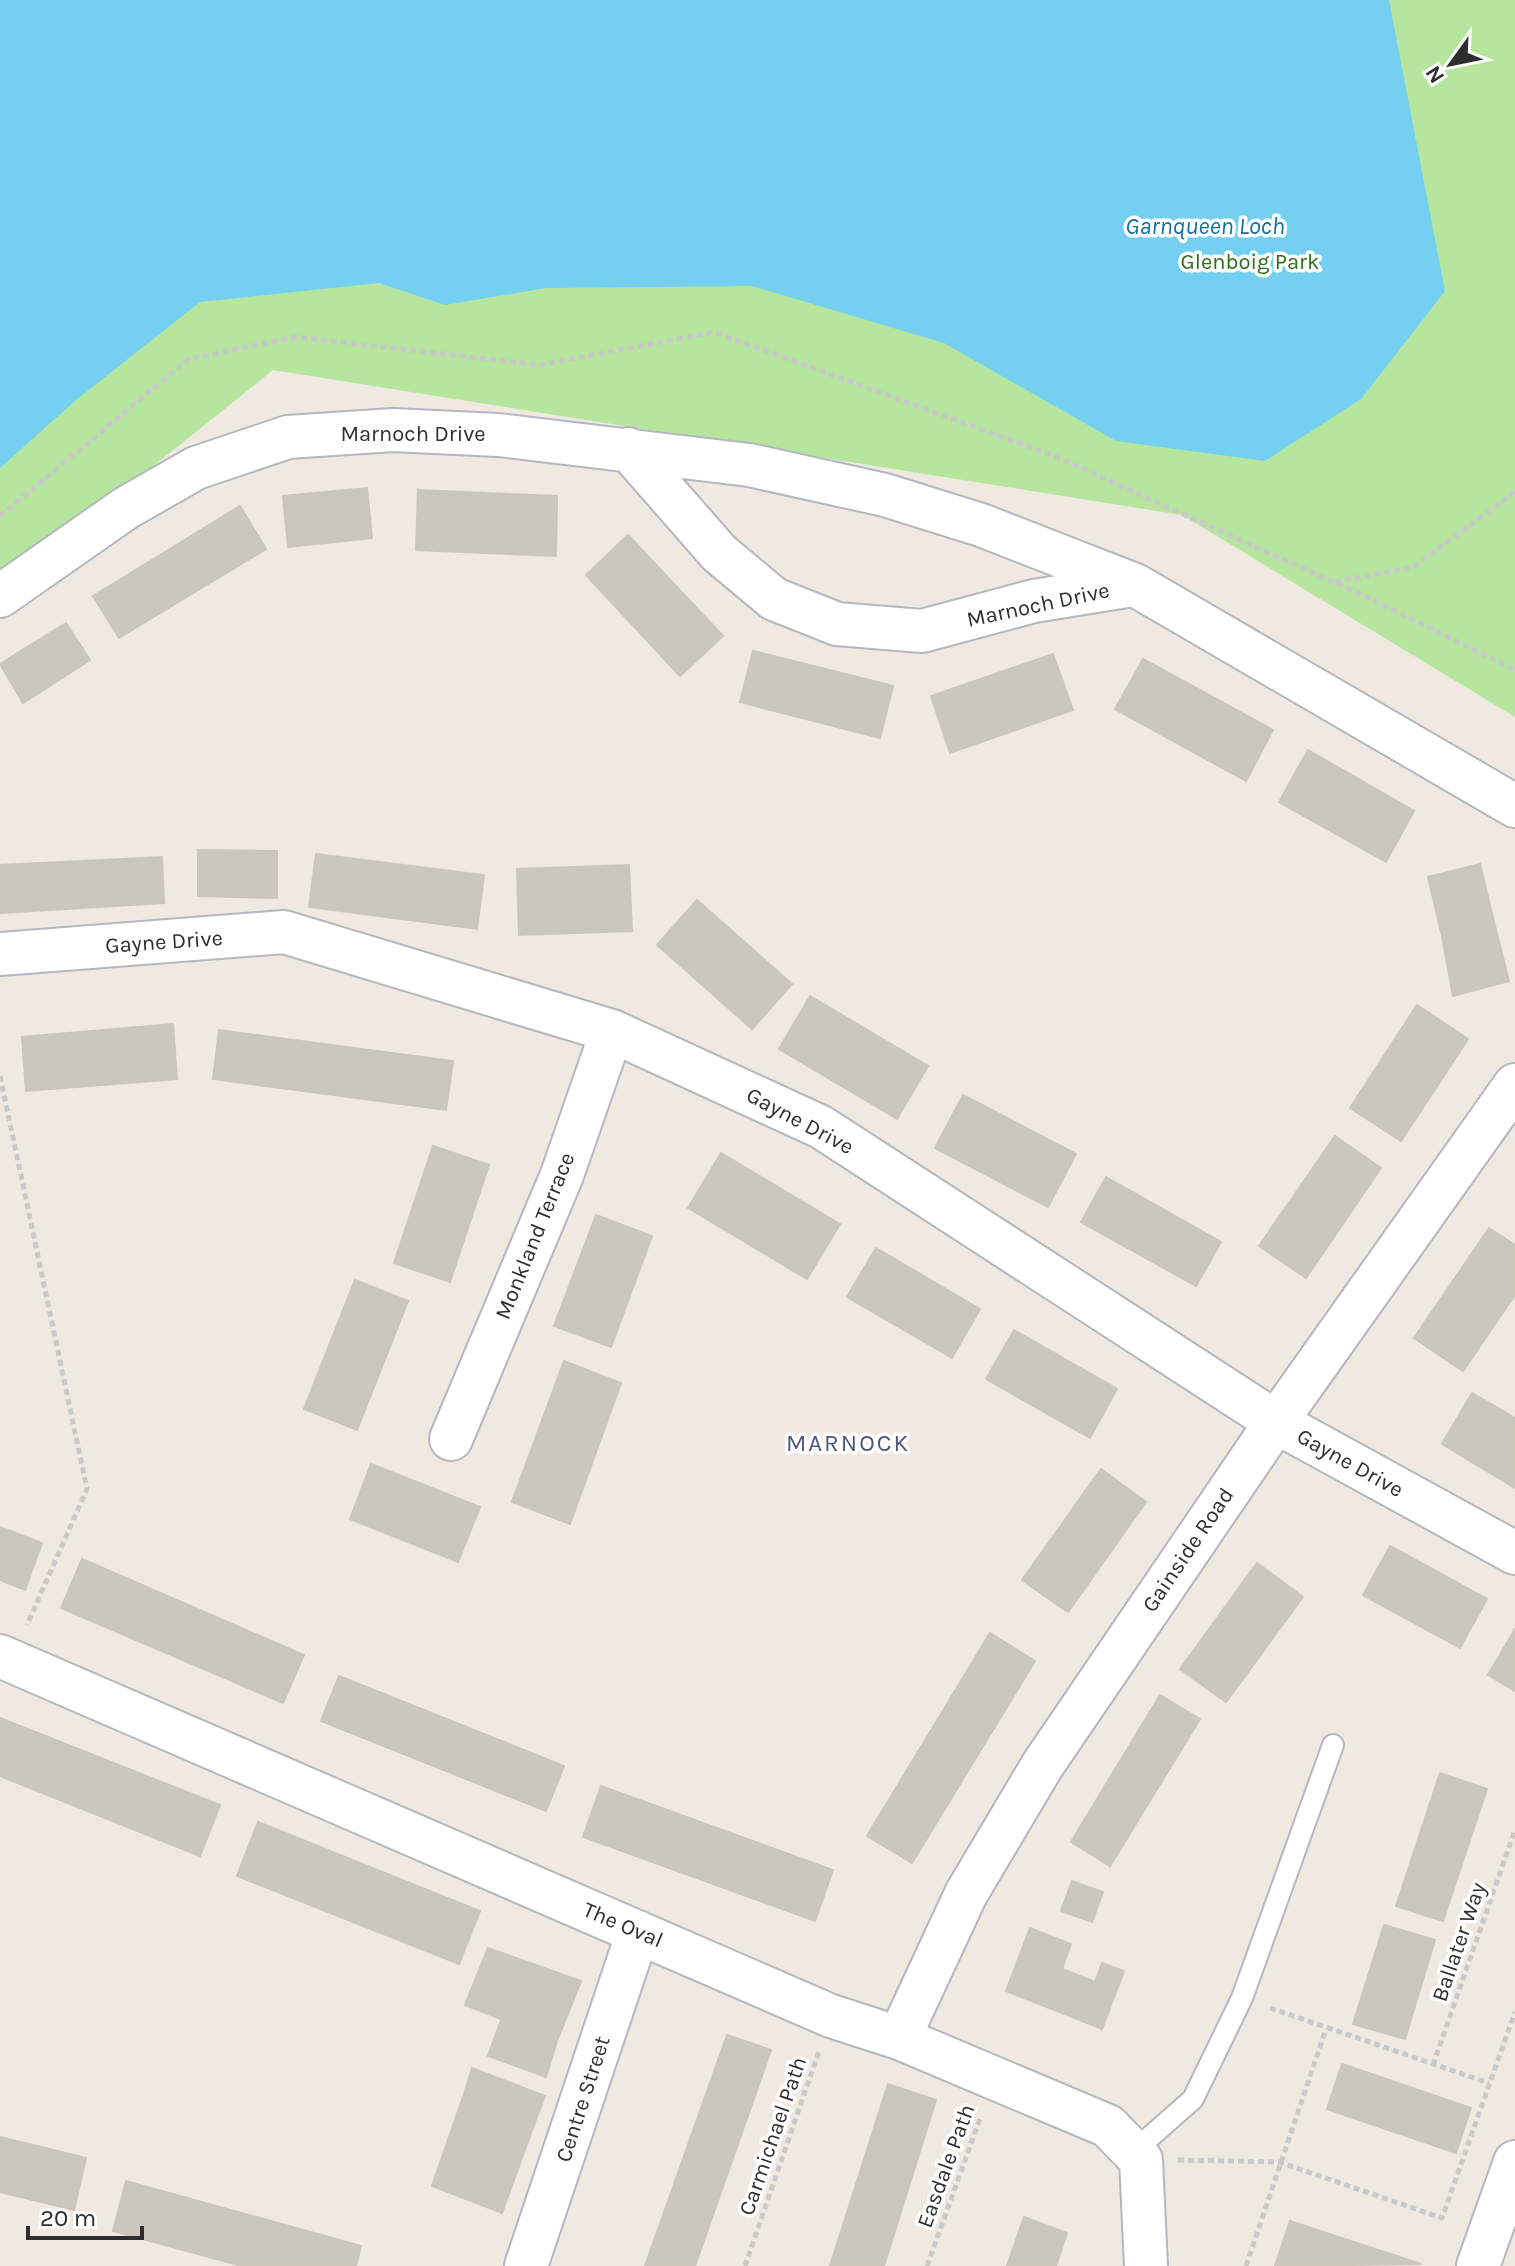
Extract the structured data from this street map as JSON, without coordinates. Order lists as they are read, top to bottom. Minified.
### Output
{"streets":{"street":["Marnoch Drive","Gayne Drive","Monkland Terrace","Gainside Road","The Oval","Centre Street"],"path":["Ballater Way","Carmichael Path","Easdale Path"]},"crossings":[["Gayne Drive","Monkland Terrace"],["Gayne Drive","Gainside Road"],["Gainside Road","The Oval"],["The Oval","Centre Street"],["The Oval","Carmichael Path"],["The Oval","Easdale Path"]],"districts":["MARNOCK"],"water":["Garnqueen Loch"],"parks":["Glenboig Park"],"scale_bar":"20 m","north":"bottom left"}
